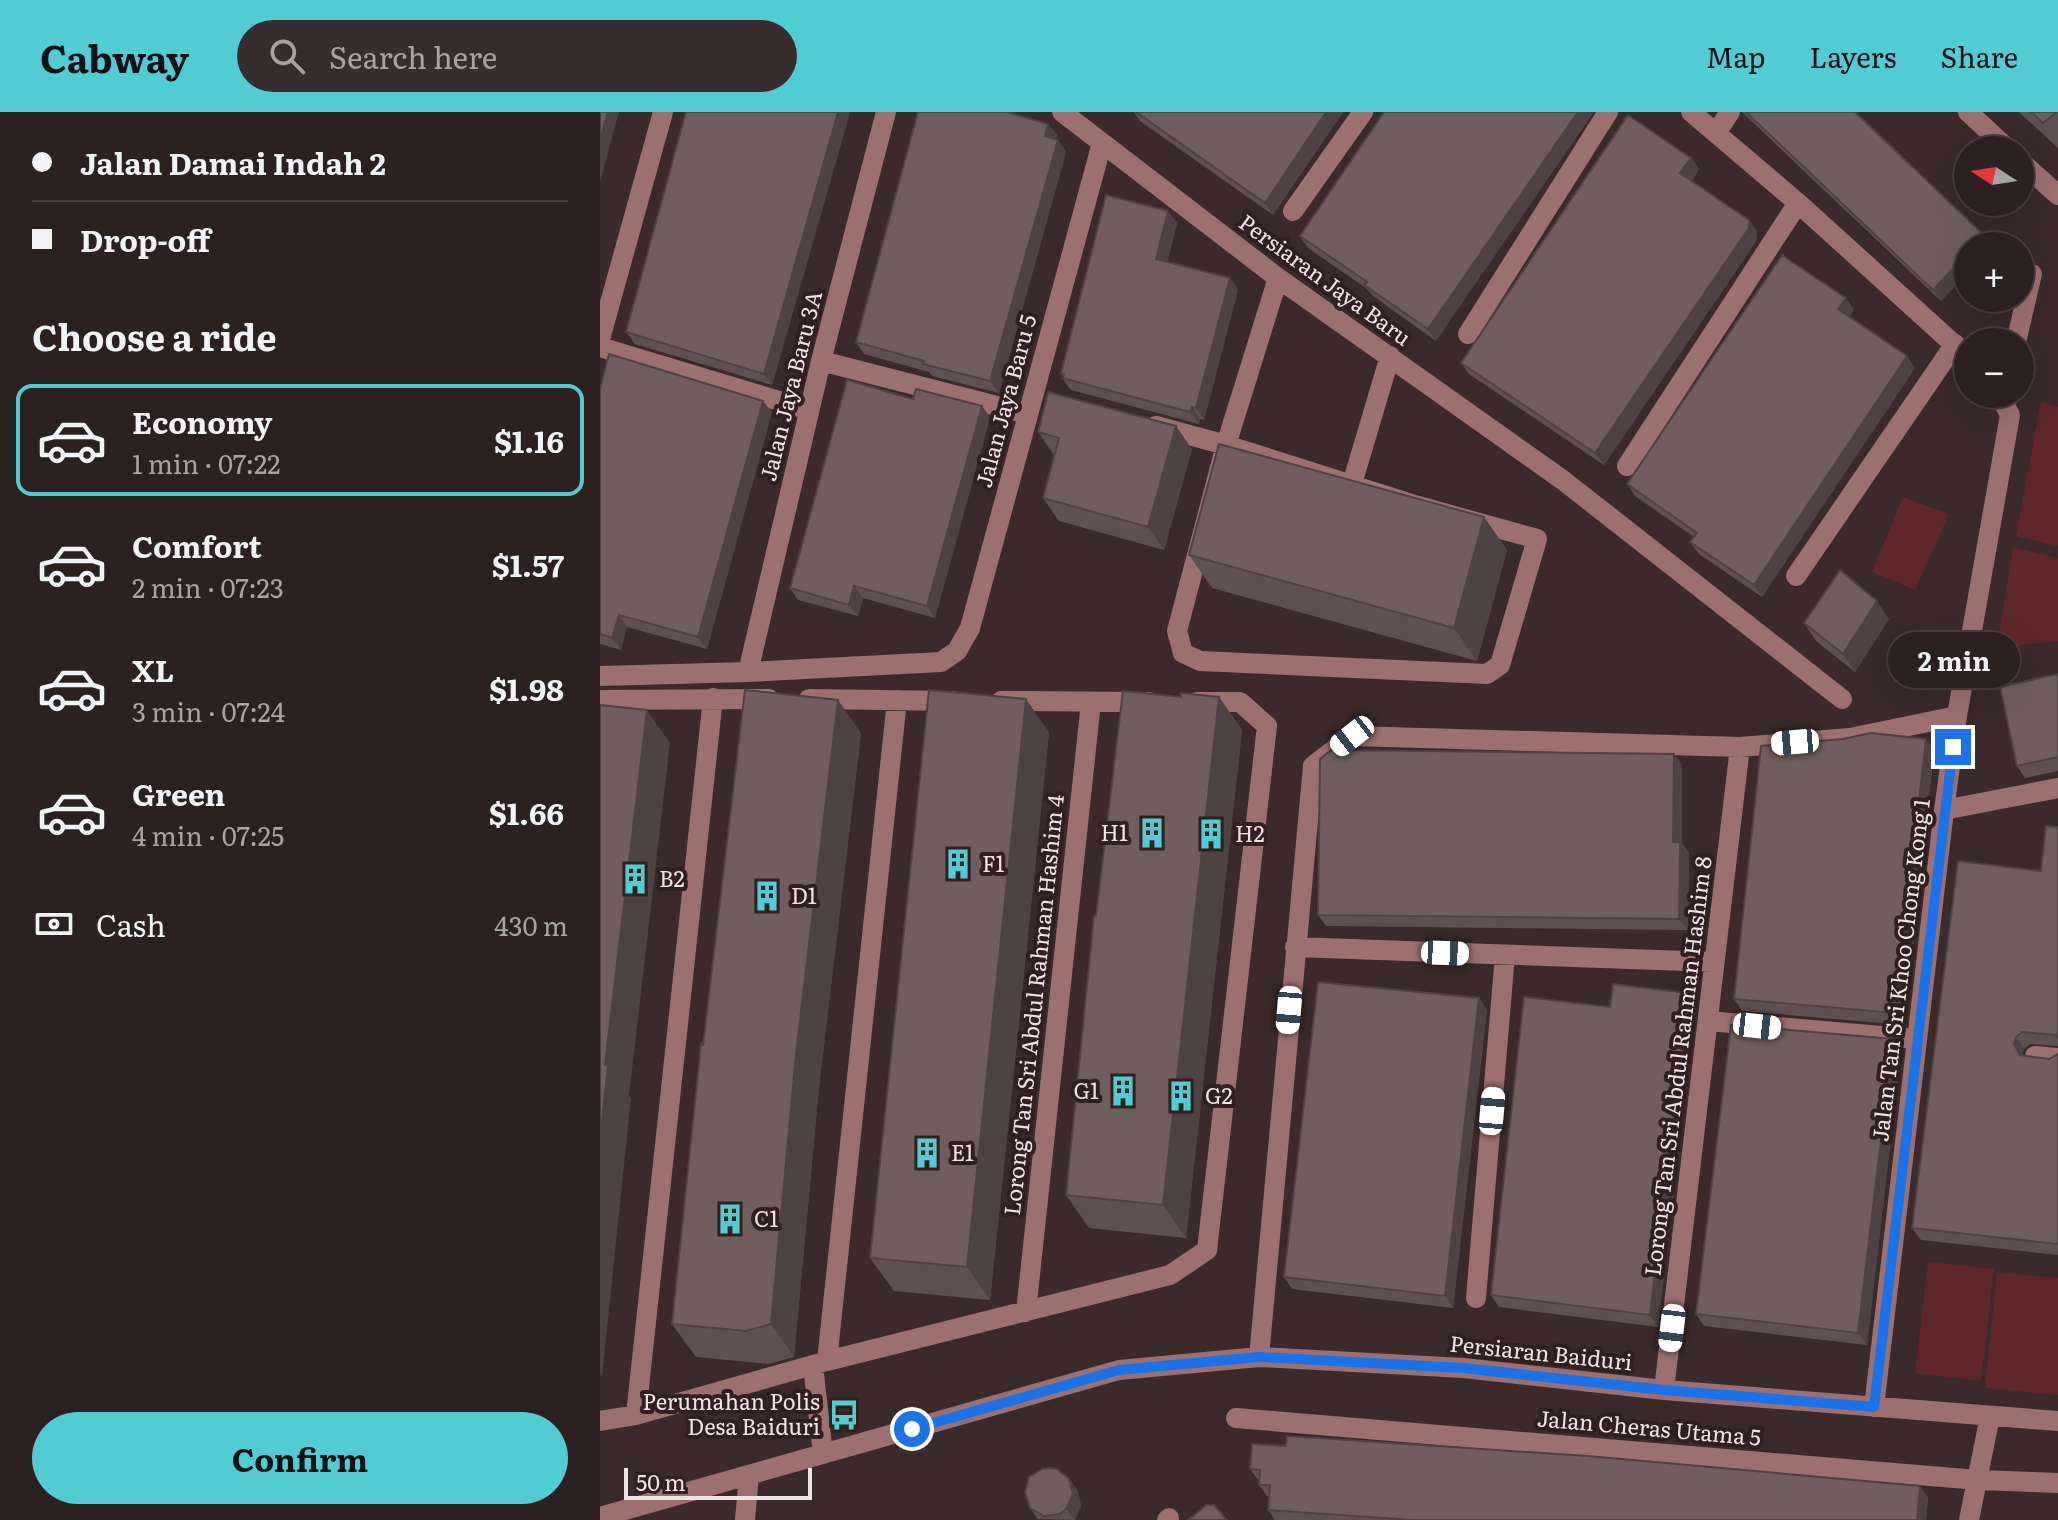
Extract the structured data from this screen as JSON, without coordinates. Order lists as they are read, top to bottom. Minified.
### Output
{"streets":{"street":["Persiaran Jaya Baru","Jalan Jaya Baru 3A","Jalan Jaya Baru 5","Jalan Tan Sri Khoo Chong Kong 1","Lorong Tan Sri Abdul Rahman Hashim 4","Lorong Tan Sri Abdul Rahman Hashim 8","Persiaran Baiduri","Jalan Cheras Utama 5"]},"crossings":[["Persiaran Jaya Baru","Jalan Jaya Baru 5"],["Jalan Jaya Baru 3A","Jalan Jaya Baru 5"],["Jalan Tan Sri Khoo Chong Kong 1","Persiaran Baiduri"],["Lorong Tan Sri Abdul Rahman Hashim 8","Persiaran Baiduri"]],"places":{"building":["H1","H2","F1","B2","D1","G1","G2","E1","C1"],"bus stop":["Perumahan Polis Desa Baiduri"]},"scale_bar":"50 m","north":"left","page":{"header":"Cabway","search":"Search here","nav":["Map","Layers","Share"],"banner":["Jalan Damai Indah 2","Drop-off"],"map_buttons":["+","−"],"heading":"Choose a ride","list":[{"name":"Economy","note":"1 min · 07:22","value":"$1.16"},{"name":"Comfort","note":"2 min · 07:23","value":"$1.57"},{"name":"XL","note":"3 min · 07:24","value":"$1.98"},{"name":"Green","note":"4 min · 07:25","value":"$1.66"}],"bubble":"2 min","pay":["Cash","430 m"],"buttons":"Confirm","scale":"50 m"}}
